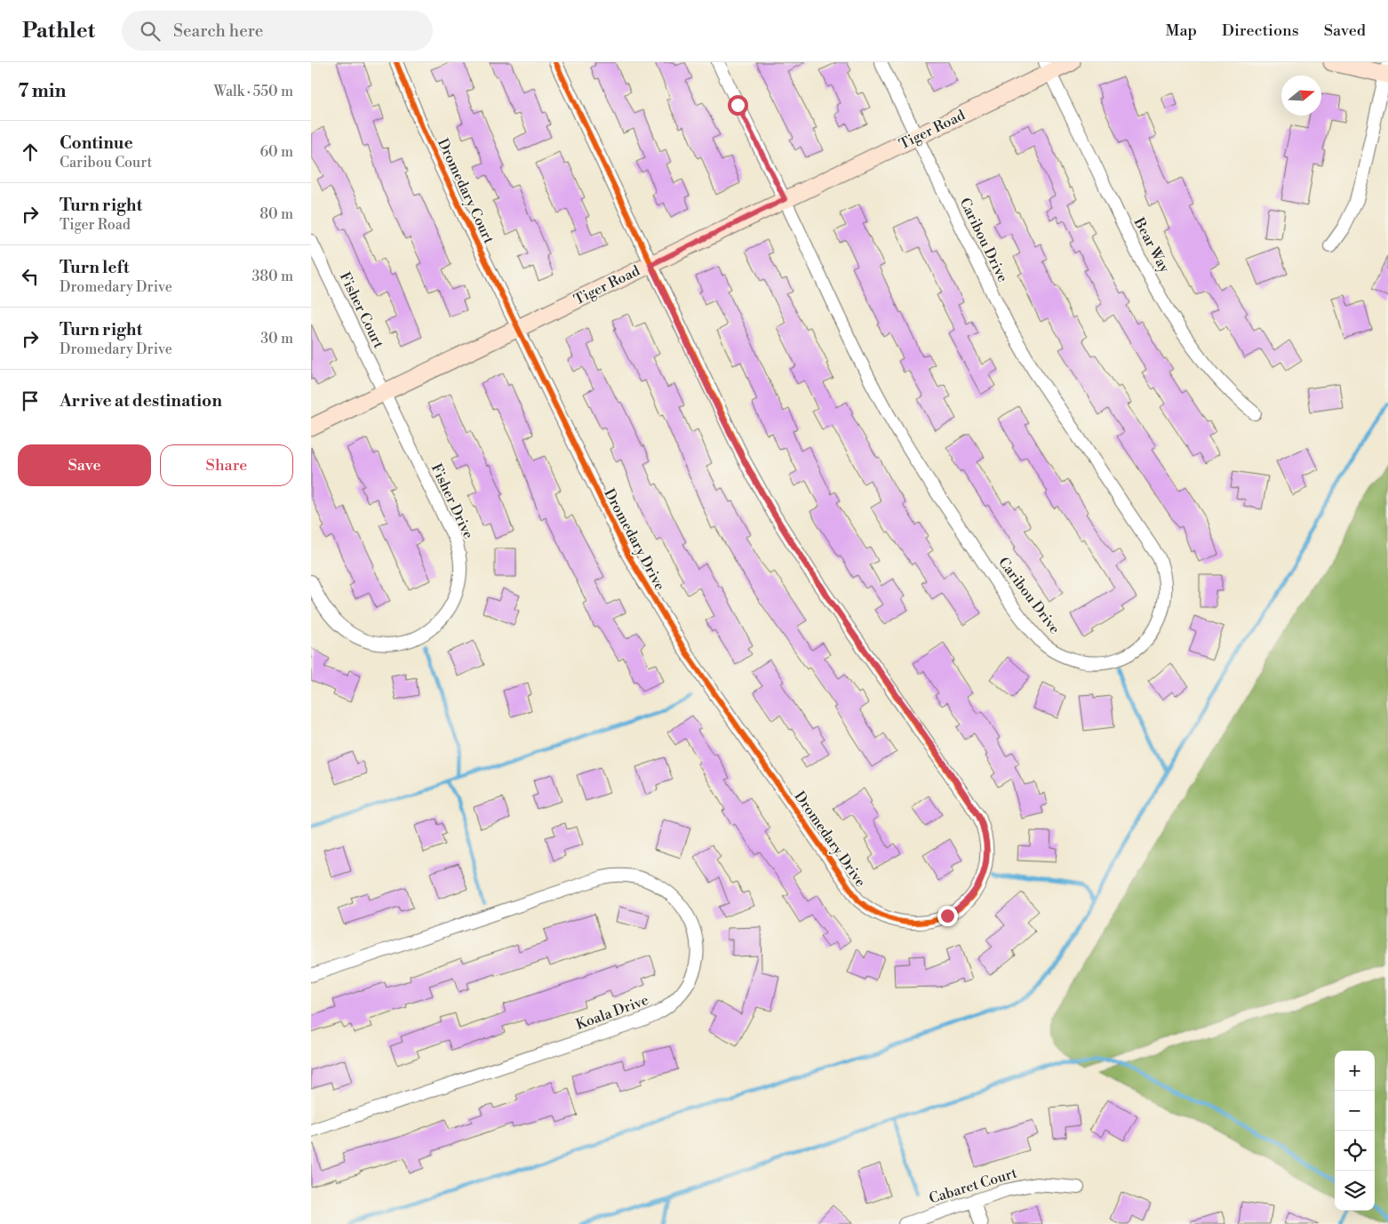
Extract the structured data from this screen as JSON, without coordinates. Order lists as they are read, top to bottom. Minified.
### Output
{"streets":{"street":["Tiger Road","Dromedary Court","Caribou Drive","Bear Way","Fisher Court","Fisher Drive","Dromedary Drive","Koala Drive","Cabaret Court"]},"crossings":[["Tiger Road","Dromedary Court"],["Tiger Road","Caribou Drive"],["Tiger Road","Bear Way"],["Tiger Road","Fisher Court"],["Tiger Road","Fisher Drive"],["Tiger Road","Dromedary Drive"],["Dromedary Court","Dromedary Drive"],["Fisher Court","Fisher Drive"]],"north":"right","page":{"header":"Pathlet","search":"Search here","nav":["Map","Directions","Saved"],"heading":["7 min","Walk · 550 m"],"list":[["Continue","Caribou Court","60 m"],["Turn right","Tiger Road","80 m"],["Turn left","Dromedary Drive","380 m"],["Turn right","Dromedary Drive","30 m"],"Arrive at destination"],"buttons":["Save","Share"],"map_buttons":["+","−"]}}
